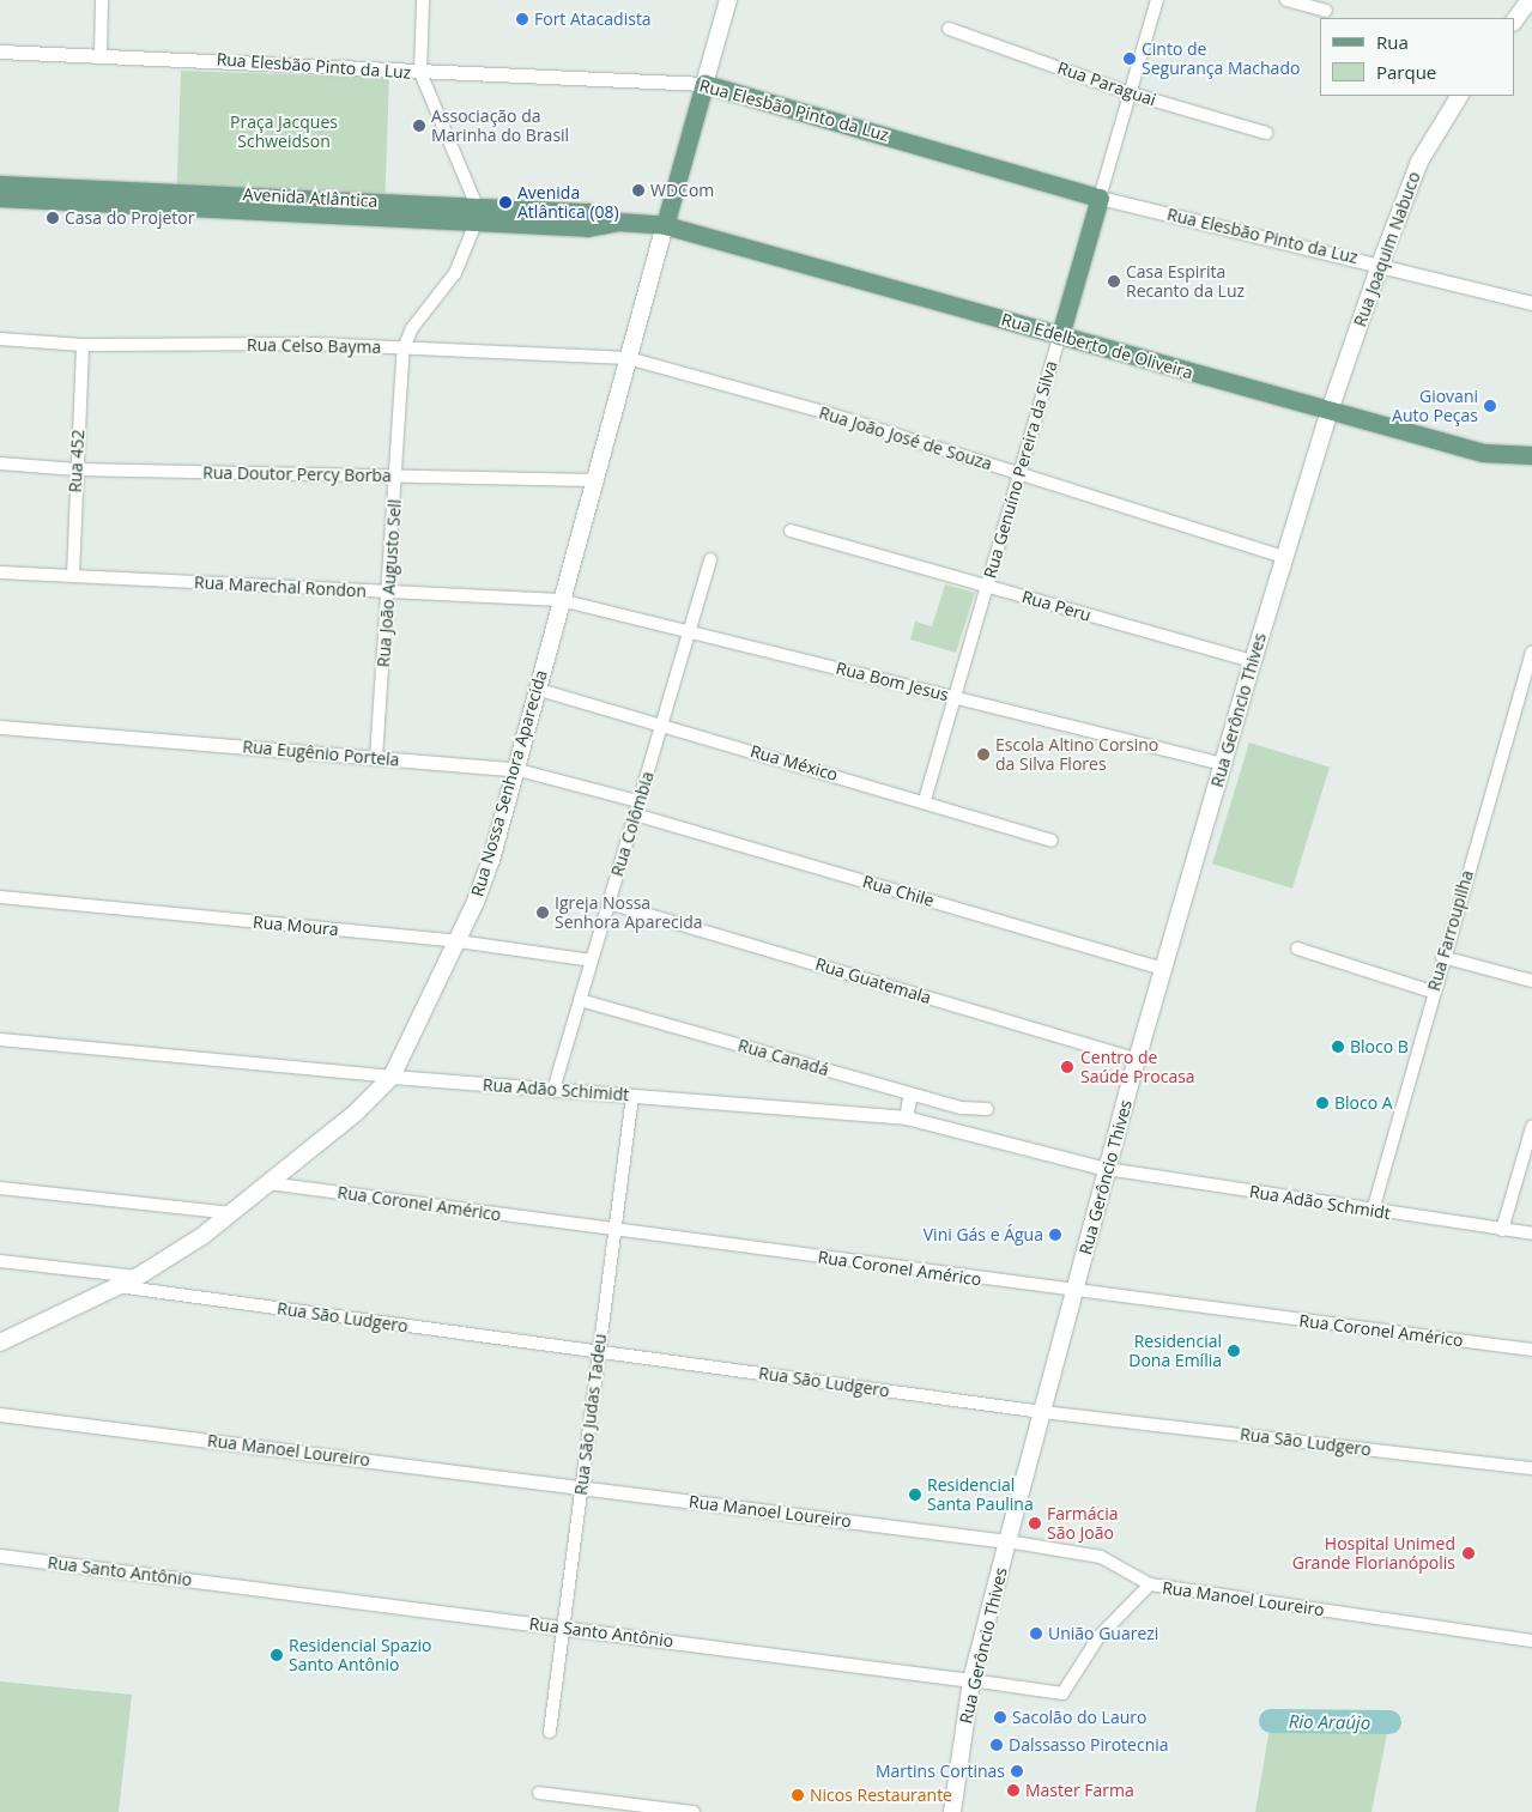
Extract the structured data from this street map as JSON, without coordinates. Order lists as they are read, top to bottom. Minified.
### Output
{"streets":{"main road":["Rua Elesbão Pinto da Luz","Avenida Atlântica","Rua Joaquim Nabuco","Rua Edelberto de Oliveira","Rua Genuíno Pereira da Silva","Rua Gerôncio Thives","Rua Nossa Senhora Aparecida"],"street":["Rua Paraguai","Rua Celso Bayma","Rua João José de Souza","Rua 452","Rua Doutor Percy Borba","Rua João Augusto Sell","Rua Marechal Rondon","Rua Peru","Rua Bom Jesus","Rua Eugênio Portela","Rua México","Rua Colômbia","Rua Chile","Rua Moura","Rua Farroupilha","Rua Guatemala","Rua Canadá","Rua Adão Schimidt","Rua Adão Schmidt","Rua Coronel Américo","Rua São Ludgero","Rua São Judas Tadeu","Rua Manoel Loureiro","Rua Santo Antônio"]},"crossings":[["Rua Elesbão Pinto da Luz","Rua Joaquim Nabuco"],["Rua Elesbão Pinto da Luz","Rua Genuíno Pereira da Silva"],["Rua Paraguai","Rua Genuíno Pereira da Silva"],["Avenida Atlântica","Rua Edelberto de Oliveira"],["Avenida Atlântica","Rua João Augusto Sell"],["Avenida Atlântica","Rua Nossa Senhora Aparecida"],["Rua Joaquim Nabuco","Rua Edelberto de Oliveira"],["Rua Joaquim Nabuco","Rua Gerôncio Thives"],["Rua Celso Bayma","Rua João José de Souza"],["Rua Celso Bayma","Rua 452"],["Rua Celso Bayma","Rua João Augusto Sell"],["Rua Celso Bayma","Rua Nossa Senhora Aparecida"],["Rua Edelberto de Oliveira","Rua Genuíno Pereira da Silva"],["Rua Edelberto de Oliveira","Rua Gerôncio Thives"],["Rua Edelberto de Oliveira","Rua Nossa Senhora Aparecida"],["Rua João José de Souza","Rua Genuíno Pereira da Silva"],["Rua João José de Souza","Rua Gerôncio Thives"],["Rua João José de Souza","Rua Nossa Senhora Aparecida"],["Rua 452","Rua Doutor Percy Borba"],["Rua 452","Rua Marechal Rondon"],["Rua Genuíno Pereira da Silva","Rua Peru"],["Rua Genuíno Pereira da Silva","Rua Bom Jesus"],["Rua Genuíno Pereira da Silva","Rua México"],["Rua Doutor Percy Borba","Rua João Augusto Sell"],["Rua Doutor Percy Borba","Rua Nossa Senhora Aparecida"],["Rua João Augusto Sell","Rua Marechal Rondon"],["Rua João Augusto Sell","Rua Eugênio Portela"],["Rua Marechal Rondon","Rua Bom Jesus"],["Rua Marechal Rondon","Rua Nossa Senhora Aparecida"],["Rua Peru","Rua Gerôncio Thives"],["Rua Bom Jesus","Rua Gerôncio Thives"],["Rua Bom Jesus","Rua Nossa Senhora Aparecida"],["Rua Bom Jesus","Rua Colômbia"],["Rua Gerôncio Thives","Rua Chile"],["Rua Gerôncio Thives","Rua Guatemala"],["Rua Gerôncio Thives","Rua Adão Schimidt"],["Rua Gerôncio Thives","Rua Adão Schmidt"],["Rua Gerôncio Thives","Rua Coronel Américo"],["Rua Gerôncio Thives","Rua São Ludgero"],["Rua Gerôncio Thives","Rua Manoel Loureiro"],["Rua Gerôncio Thives","Rua Santo Antônio"],["Rua Eugênio Portela","Rua Nossa Senhora Aparecida"],["Rua Eugênio Portela","Rua Colômbia"],["Rua México","Rua Nossa Senhora Aparecida"],["Rua México","Rua Colômbia"],["Rua Nossa Senhora Aparecida","Rua Moura"],["Rua Nossa Senhora Aparecida","Rua Adão Schimidt"],["Rua Nossa Senhora Aparecida","Rua Coronel Américo"],["Rua Nossa Senhora Aparecida","Rua São Ludgero"],["Rua Colômbia","Rua Chile"],["Rua Colômbia","Rua Moura"],["Rua Colômbia","Rua Guatemala"],["Rua Colômbia","Rua Canadá"],["Rua Colômbia","Rua Adão Schimidt"],["Rua Farroupilha","Rua Adão Schmidt"],["Rua Adão Schimidt","Rua Adão Schmidt"],["Rua Adão Schimidt","Rua São Judas Tadeu"],["Rua Coronel Américo","Rua São Judas Tadeu"],["Rua São Ludgero","Rua São Judas Tadeu"],["Rua São Judas Tadeu","Rua Manoel Loureiro"],["Rua São Judas Tadeu","Rua Santo Antônio"],["Rua Manoel Loureiro","Rua Santo Antônio"]],"water":["Rio Araújo"],"parks":["Praça Jacques Schweidson"],"places":["Fort Atacadista","Cinto de Segurança Machado","Associação da Marinha do Brasil","WDCom","Avenida Atlântica (08)","Casa do Projetor","Casa Espirita Recanto da Luz","Giovani Auto Peças","Escola Altino Corsino da Silva Flores","Igreja Nossa Senhora Aparecida","Bloco B","Centro de Saúde Procasa","Bloco A","Vini Gás e Água","Residencial Dona Emília","Residencial Santa Paulina","Farmácia São João","Hospital Unimed Grande Florianópolis","União Guarezi","Residencial Spazio Santo Antônio","Sacolão do Lauro","Dalssasso Pirotecnia","Martins Cortinas","Master Farma","Nicos Restaurante"],"legend":["Rua","Parque"]}
